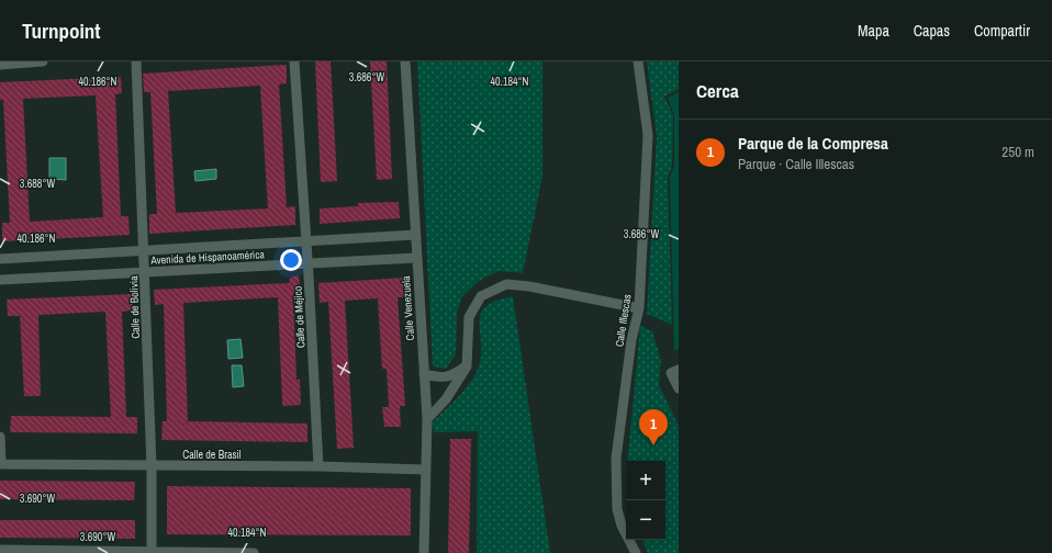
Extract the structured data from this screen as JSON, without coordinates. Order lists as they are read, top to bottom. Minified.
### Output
{"streets":{"street":["Avenida de Hispanoamérica","Calle de Bolivia","Calle Venezuela","Calle de Méjico","Calle Illescas","Calle de Brasil"]},"crossings":[["Avenida de Hispanoamérica","Calle de Bolivia"],["Avenida de Hispanoamérica","Calle Venezuela"],["Avenida de Hispanoamérica","Calle de Méjico"],["Calle de Bolivia","Calle de Brasil"],["Calle Venezuela","Calle de Brasil"],["Calle de Méjico","Calle de Brasil"]],"page":{"header":"Turnpoint","nav":["Mapa","Capas","Compartir"],"heading":"Cerca","list":[{"mark":"1","name":"Parque de la Compresa","note":"Parque · Calle Illescas","value":"250 m"}],"pins":"1","map_buttons":["+","−"]},"coordinates":["3.686°W","40.186°N","40.184°N","3.688°W","3.690°W"]}
